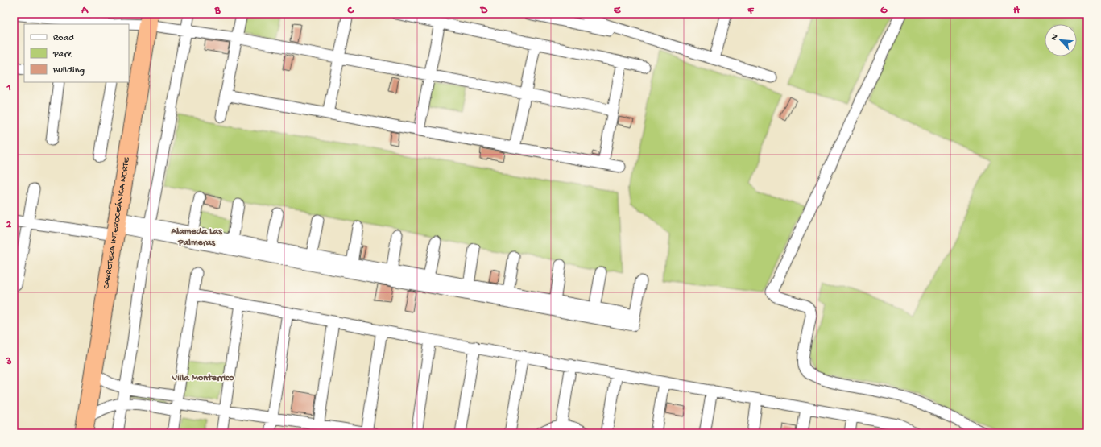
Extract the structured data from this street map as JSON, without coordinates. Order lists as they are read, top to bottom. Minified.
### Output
{"streets":{"highway":["CARRETERA INTEROCEÁNICA NORTE"]},"districts":["Alameda Las Palmeras","Villa Monterrico"],"legend":["Road","Park","Building"],"north":"top left","grid":{"columns":["A","B","C","D","E","F","G","H"],"rows":["1","2","3"]}}
